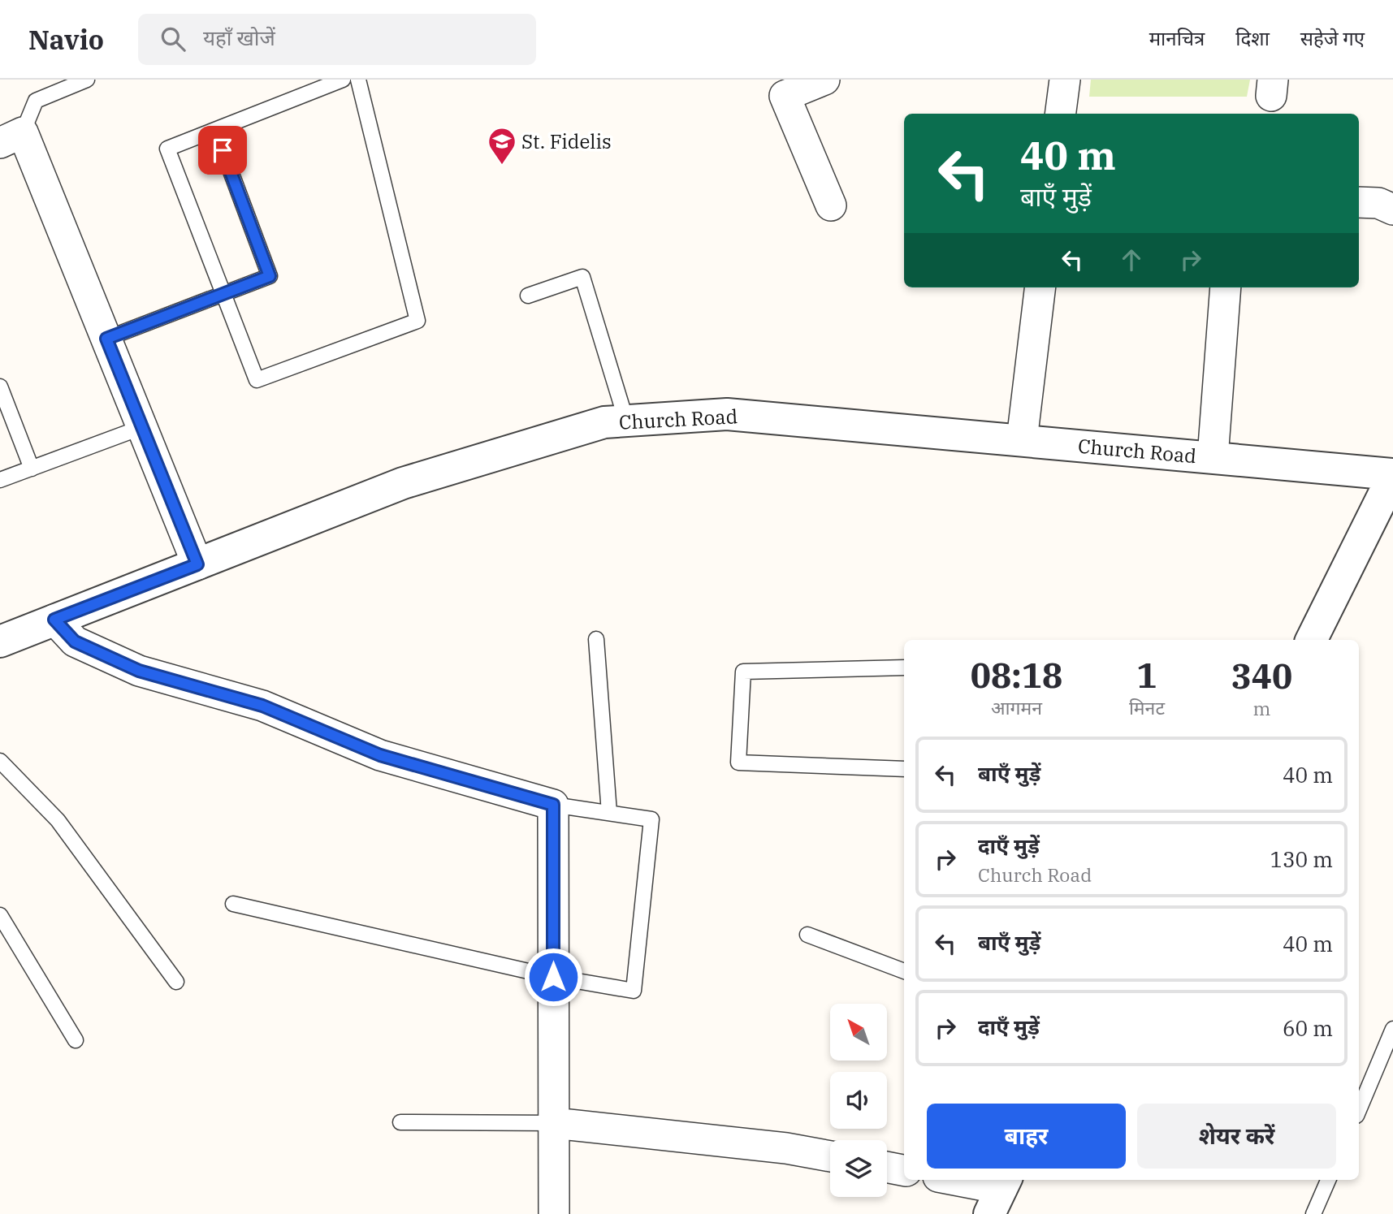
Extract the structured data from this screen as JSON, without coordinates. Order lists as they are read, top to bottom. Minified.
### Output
{"streets":{"street":["Church Road"]},"places":{"school or university":["St. Fidelis"]},"north":"top left","page":{"header":"Navio","search":"यहाँ खोजें","nav":["मानचित्र","दिशा","सहेजे गए"],"turn":["40 m","बाएँ मुड़ें"],"eta":["08:18","आगमन","1","मिनट","340","m"],"list":[{"name":"बाएँ मुड़ें","value":"40 m"},{"name":"दाएँ मुड़ें","note":"Church Road","value":"130 m"},{"name":"बाएँ मुड़ें","value":"40 m"},{"name":"दाएँ मुड़ें","value":"60 m"}],"buttons":["बाहर","शेयर करें"]}}
